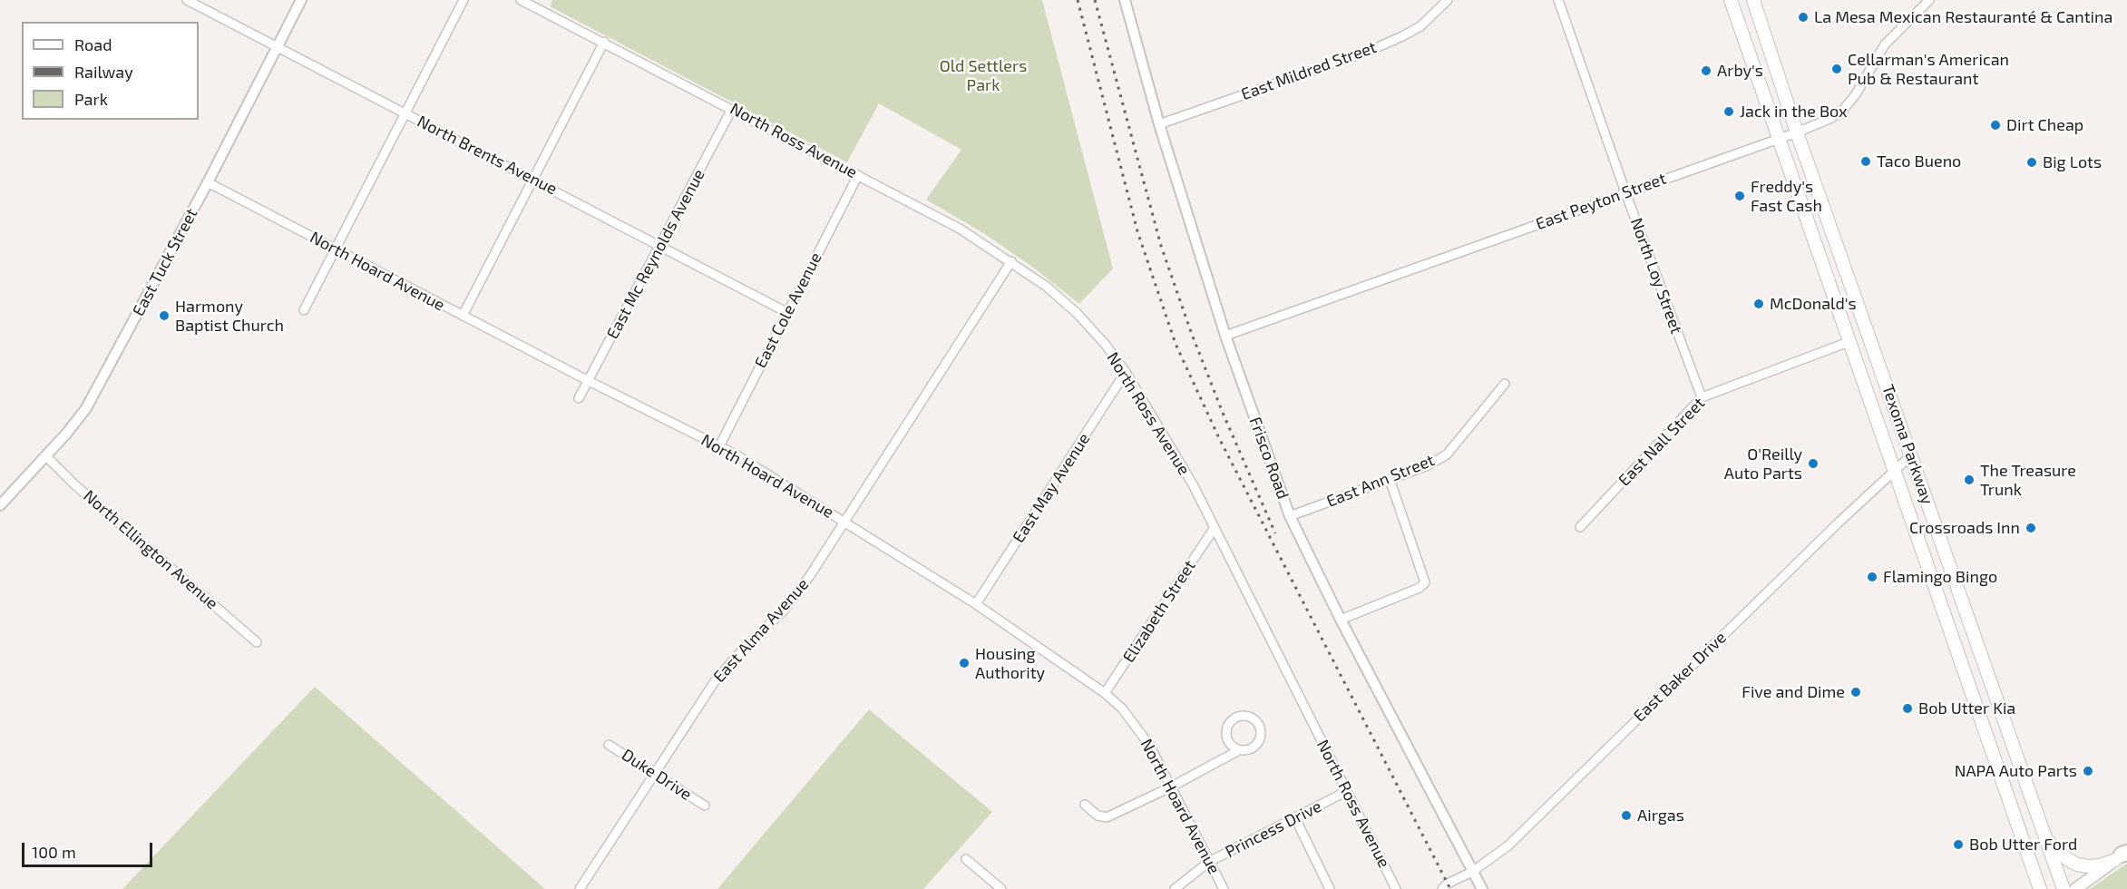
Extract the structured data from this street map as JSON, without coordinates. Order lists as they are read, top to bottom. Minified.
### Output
{"streets":{"main road":["Texoma Parkway"],"street":["East Mildred Street","North Ross Avenue","North Brents Avenue","East Peyton Street","East Mc Reynolds Avenue","East Tuck Street","North Hoard Avenue","North Loy Street","East Cole Avenue","East Nall Street","Frisco Road","East Ann Street","East May Avenue","North Ellington Avenue","Elizabeth Street","East Alma Avenue","East Baker Drive","Duke Drive","Princess Drive"]},"crossings":[["East Mildred Street","Frisco Road"],["North Ross Avenue","East Mc Reynolds Avenue"],["North Ross Avenue","East Cole Avenue"],["North Ross Avenue","East May Avenue"],["North Ross Avenue","Elizabeth Street"],["North Ross Avenue","East Alma Avenue"],["North Ross Avenue","Princess Drive"],["North Brents Avenue","East Mc Reynolds Avenue"],["North Brents Avenue","East Tuck Street"],["North Brents Avenue","East Cole Avenue"],["East Peyton Street","North Loy Street"],["East Peyton Street","Texoma Parkway"],["East Peyton Street","Frisco Road"],["East Mc Reynolds Avenue","North Hoard Avenue"],["East Tuck Street","North Hoard Avenue"],["East Tuck Street","North Ellington Avenue"],["North Hoard Avenue","East Cole Avenue"],["North Hoard Avenue","East May Avenue"],["North Hoard Avenue","Elizabeth Street"],["North Hoard Avenue","East Alma Avenue"],["North Hoard Avenue","Princess Drive"],["North Loy Street","East Nall Street"],["East Nall Street","Texoma Parkway"],["Texoma Parkway","East Baker Drive"],["Frisco Road","East Ann Street"],["Frisco Road","East Baker Drive"],["East Alma Avenue","Duke Drive"]],"parks":["Old Settlers Park"],"places":["La Mesa Mexican Restauranté & Cantina","Cellarman's American Pub & Restaurant","Arby's","Jack in the Box","Dirt Cheap","Taco Bueno","Big Lots","Freddy's Fast Cash","McDonald's","Harmony Baptist Church","O'Reilly Auto Parts","The Treasure Trunk","Crossroads Inn","Flamingo Bingo","Housing Authority","Five and Dime","Bob Utter Kia","NAPA Auto Parts","Airgas","Bob Utter Ford"],"legend":["Road","Railway","Park"],"scale_bar":"100 m"}
